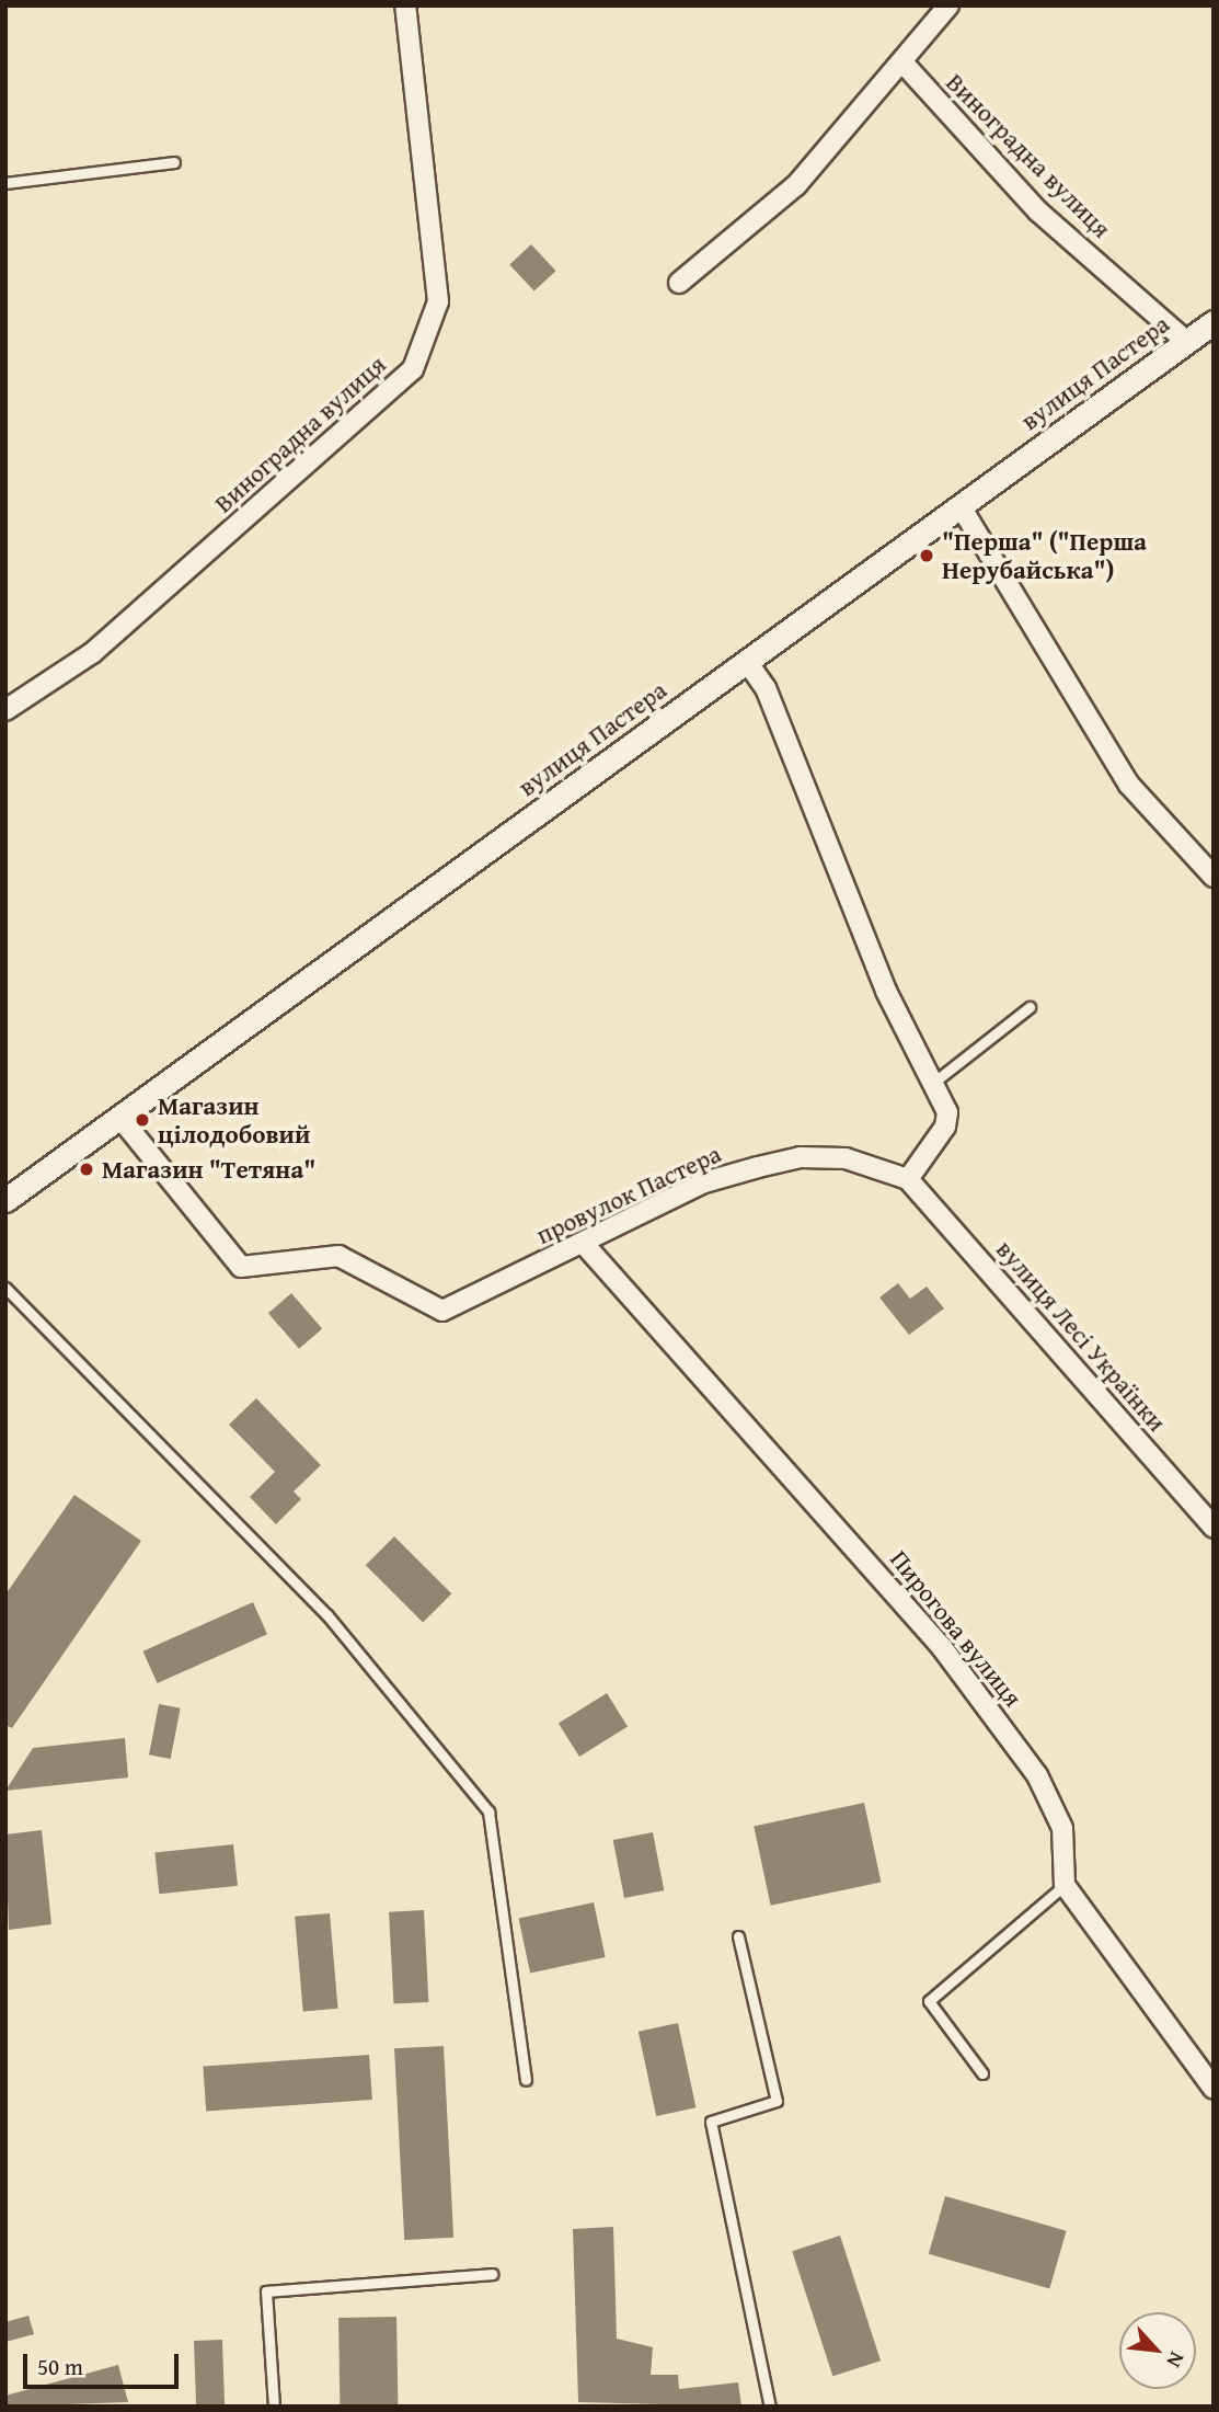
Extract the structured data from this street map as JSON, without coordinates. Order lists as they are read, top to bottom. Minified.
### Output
{"streets":{"street":["Виноградна вулиця","вулиця Пастера","провулок Пастера","вулиця Лесі Українки","Пирогова вулиця"]},"crossings":[["Виноградна вулиця","вулиця Пастера"],["вулиця Пастера","провулок Пастера"],["провулок Пастера","вулиця Лесі Українки"],["провулок Пастера","Пирогова вулиця"]],"places":["\"Перша\" (\"Перша Нерубайська\")","Магазин цілодобовий","Магазин \"Тетяна\""],"scale_bar":"50 m","north":"bottom right"}
